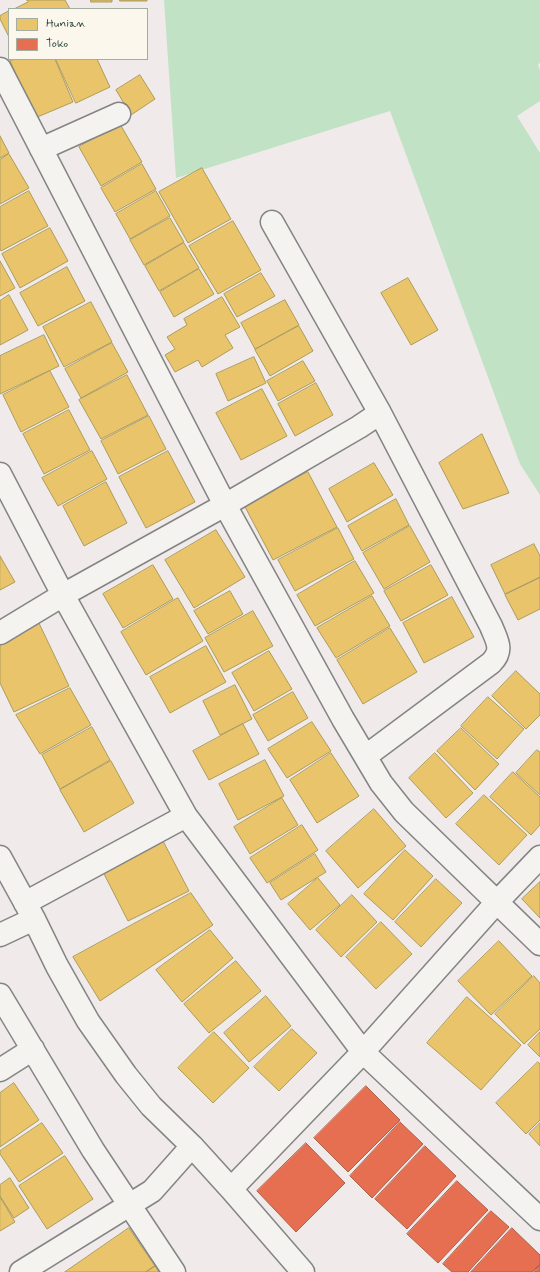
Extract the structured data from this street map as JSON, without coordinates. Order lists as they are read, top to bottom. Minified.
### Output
{"legend":["Hunian","Toko"]}
